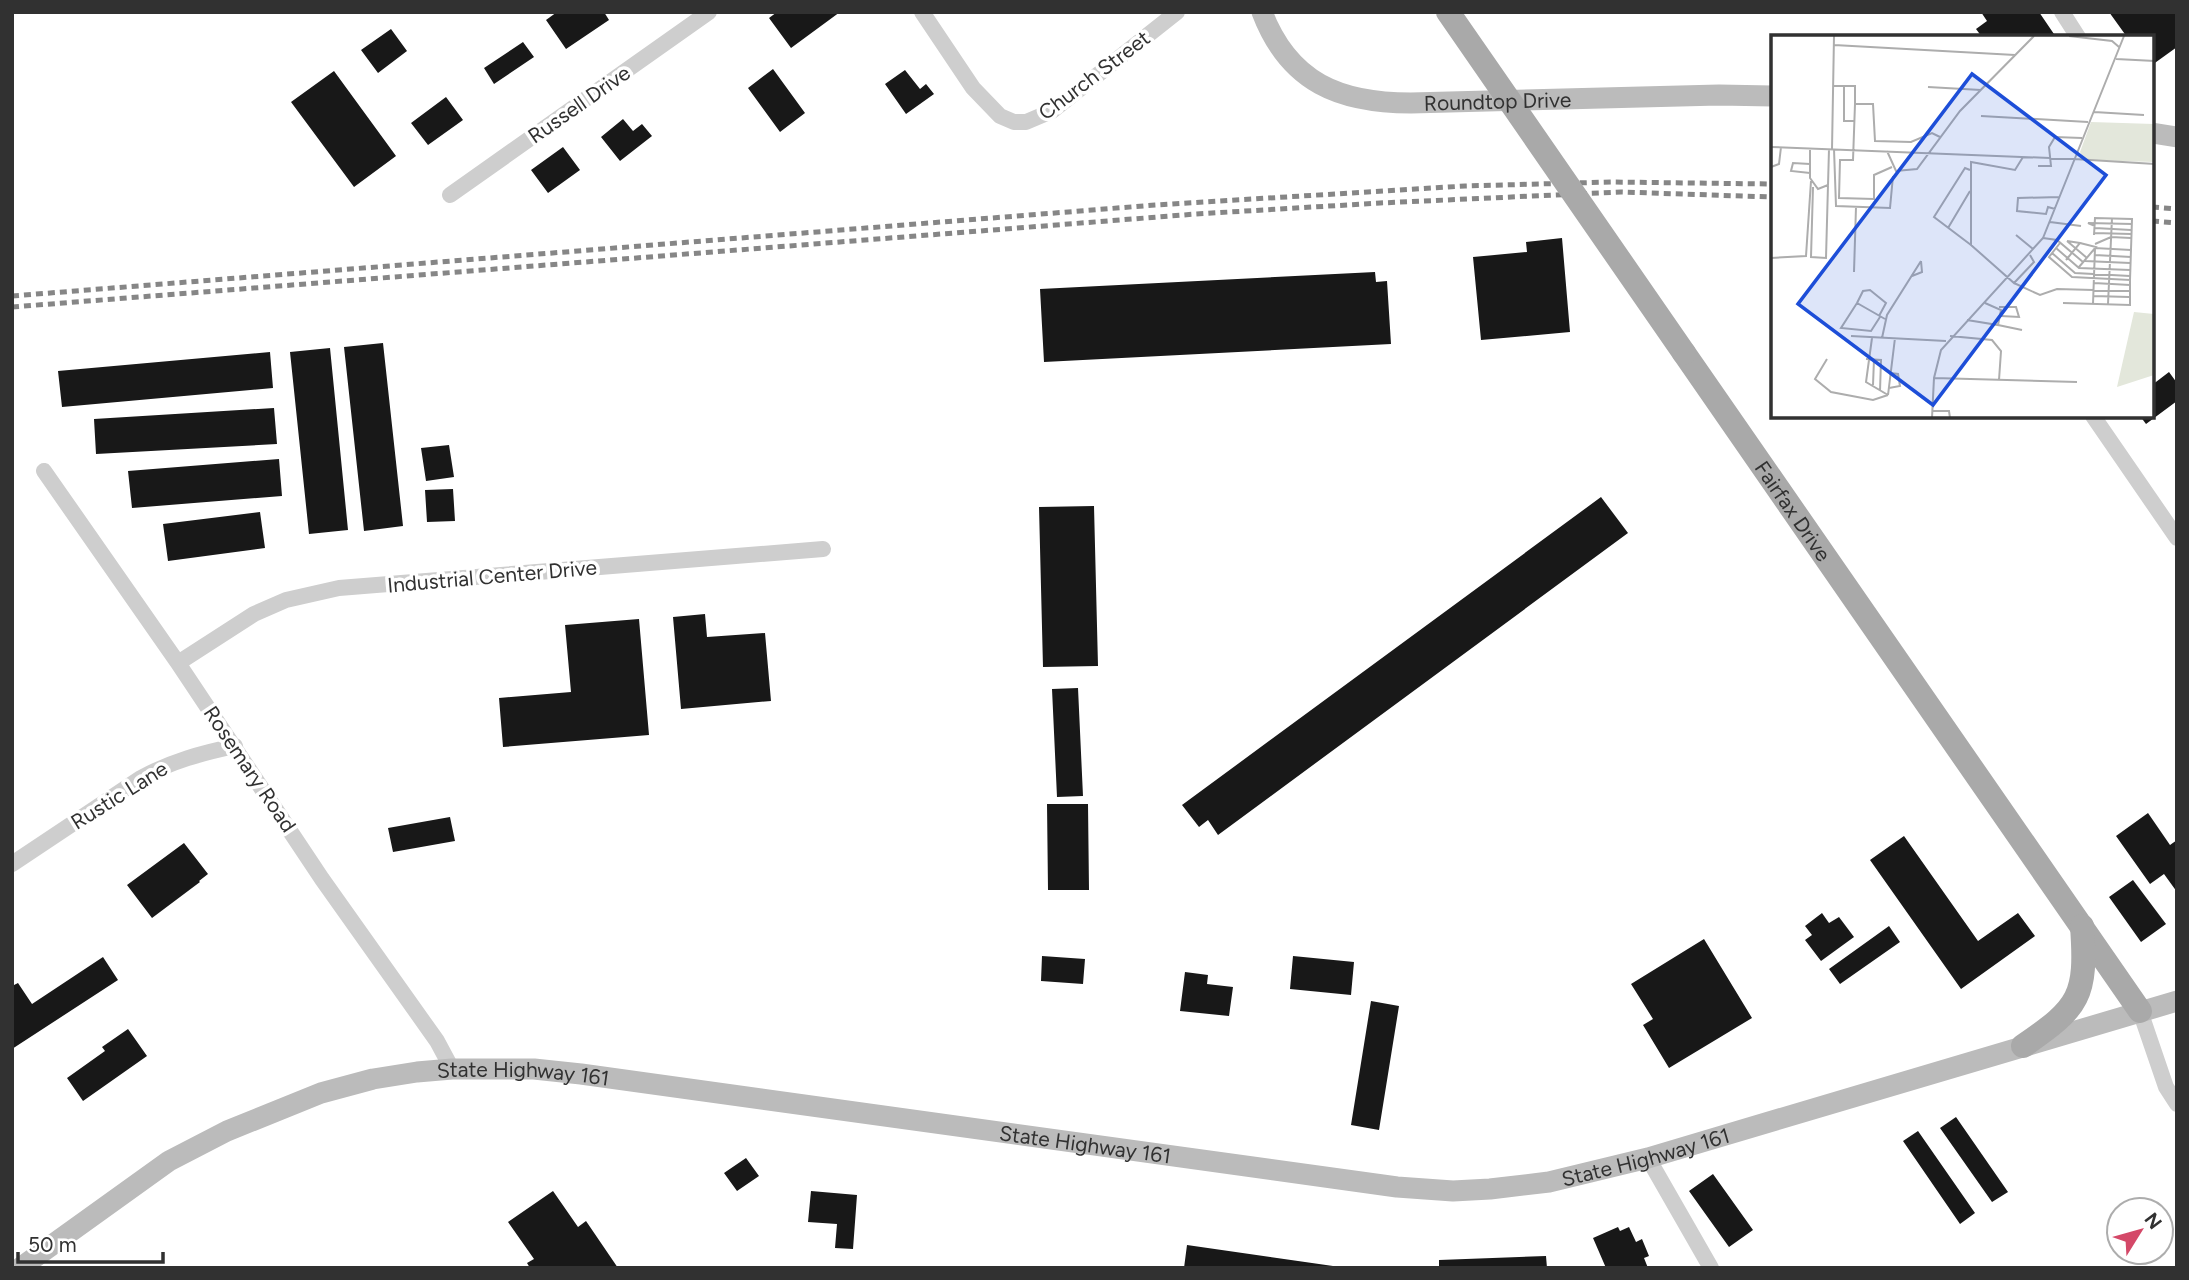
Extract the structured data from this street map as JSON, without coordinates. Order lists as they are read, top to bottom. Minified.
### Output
{"streets":{"main road":["Roundtop Drive","Fairfax Drive","State Highway 161"],"street":["Church Street","Russell Drive","Industrial Center Drive","Rosemary Road","Rustic Lane"]},"crossings":[["Fairfax Drive","State Highway 161"],["Industrial Center Drive","Rosemary Road"],["Rosemary Road","Rustic Lane"],["Rosemary Road","State Highway 161"]],"scale_bar":"50 m","north":"top right"}
